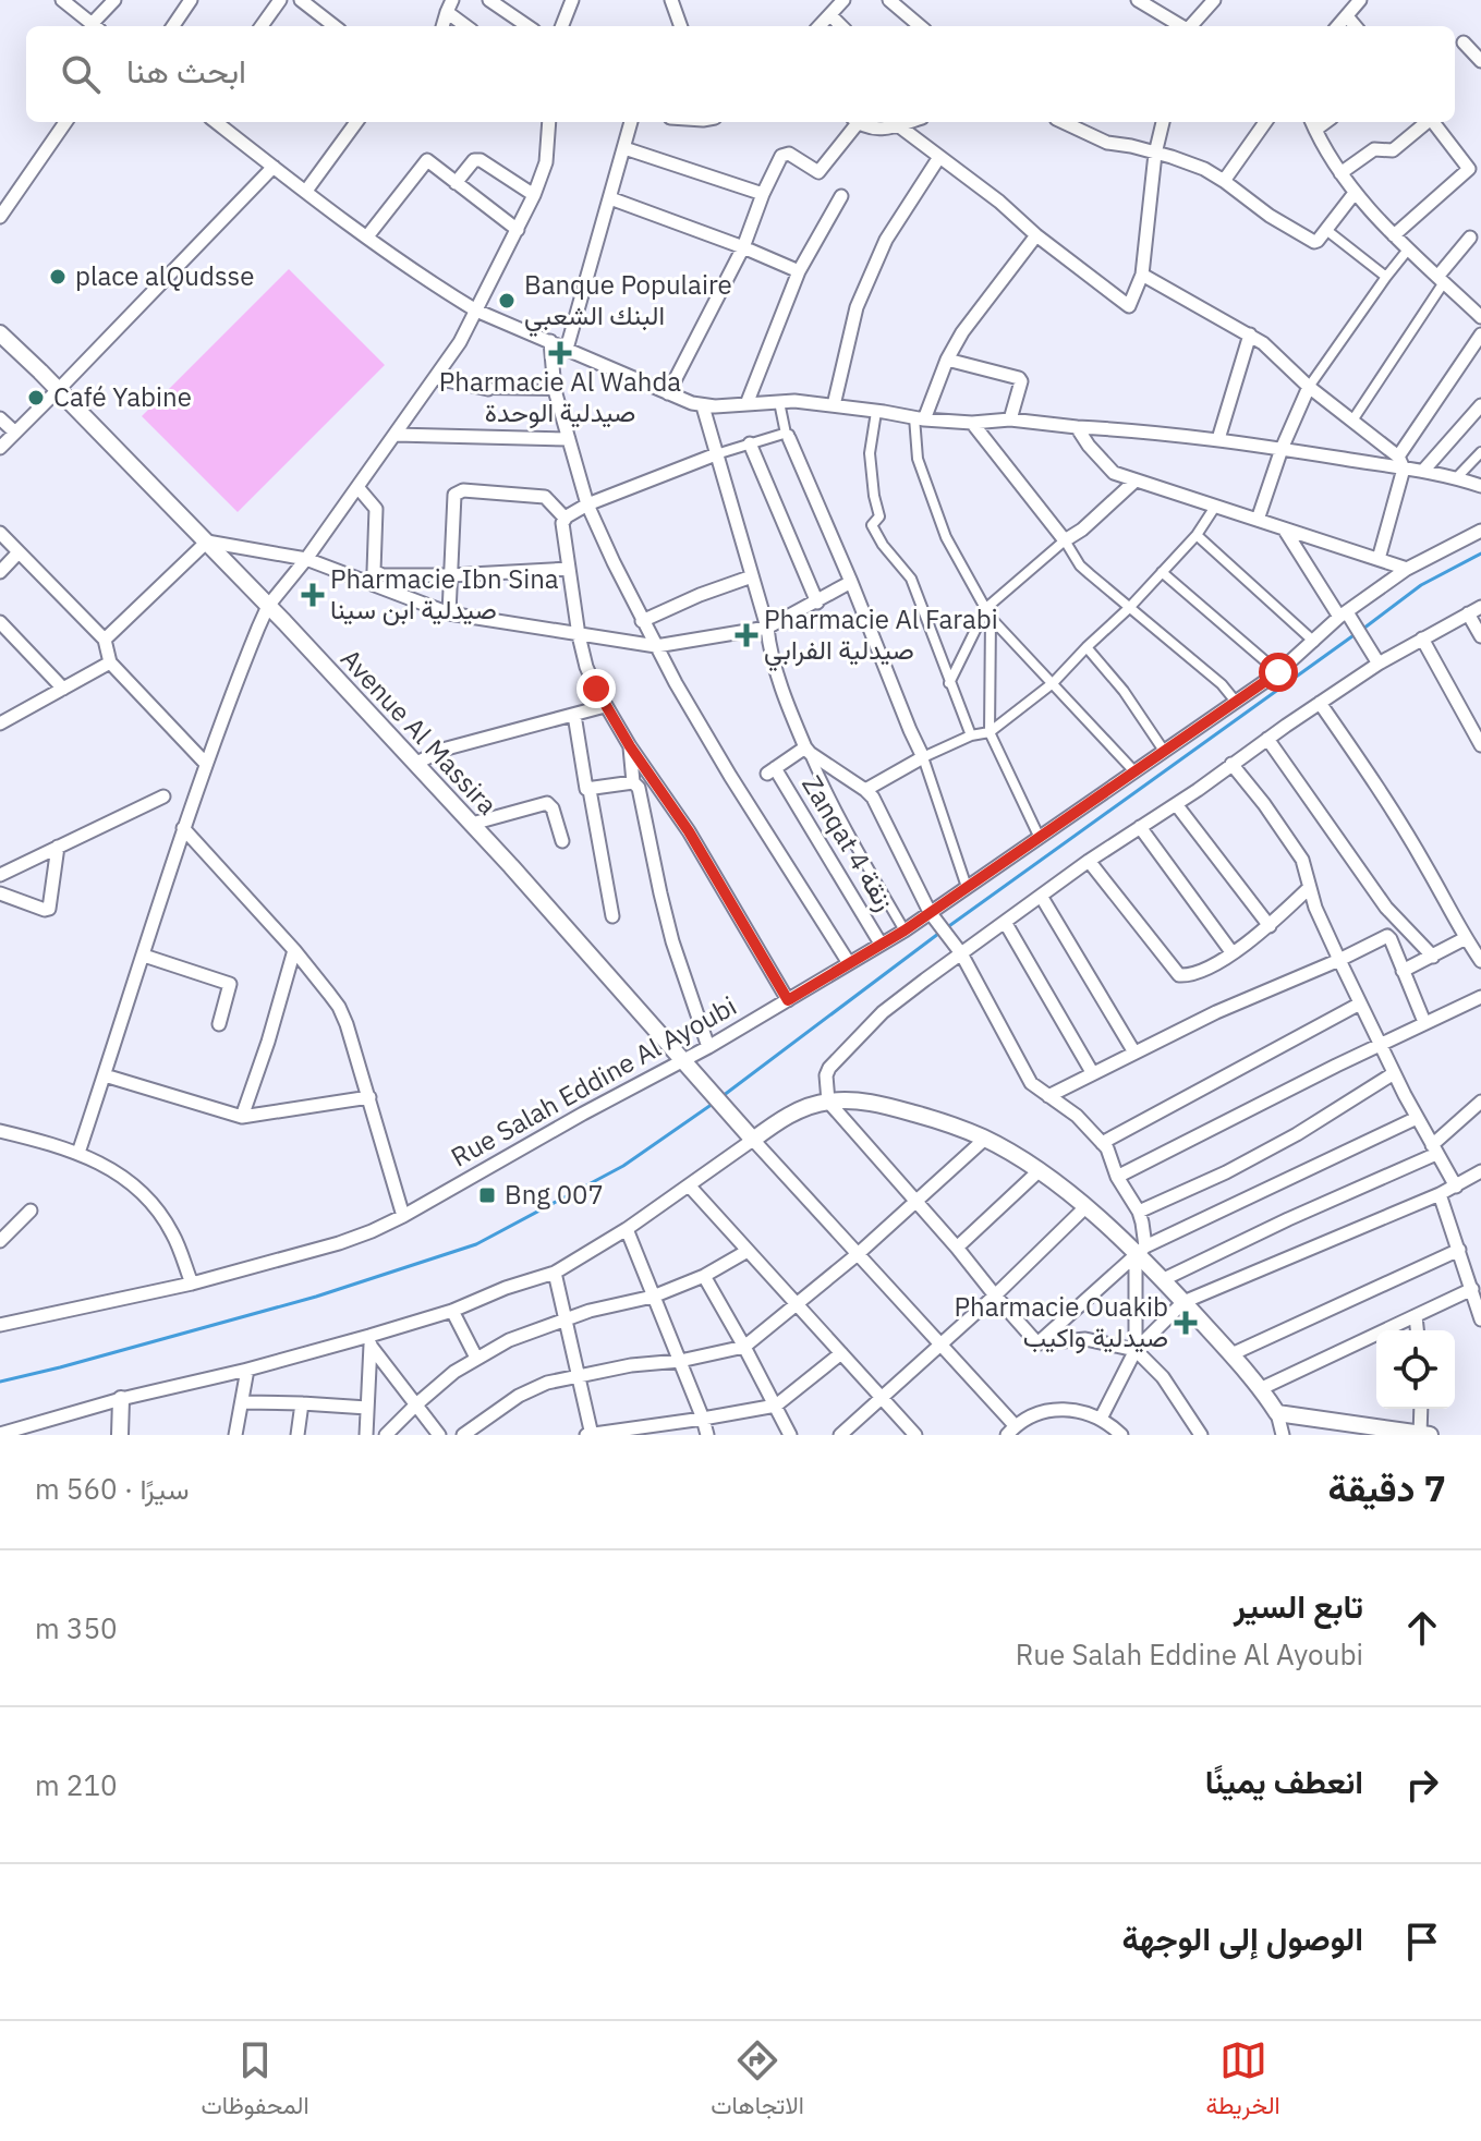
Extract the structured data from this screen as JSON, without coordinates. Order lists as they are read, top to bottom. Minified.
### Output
{"streets":{"street":["Avenue Al Massira","Zanqat 4 زنقة","Rue Salah Eddine Al Ayoubi"]},"crossings":[["Avenue Al Massira","Rue Salah Eddine Al Ayoubi"],["Zanqat 4 زنقة","Rue Salah Eddine Al Ayoubi"]],"places":{"other":["place alQudsse","Banque Populaire البنك الشعبي","Café Yabine"],"health":["Pharmacie Al Wahda صيدلية الوحدة","Pharmacie Ibn Sina صيدلية ابن سينا","Pharmacie Al Farabi صيدلية الفرابي","Pharmacie Ouakib صيدلية واكيب"],"transit":["Bng 007"]},"page":{"search":"ابحث هنا","heading":["7 دقيقة","سيرًا · 560 m"],"list":[["تابع السير","Rue Salah Eddine Al Ayoubi","350 m"],["انعطف يمينًا","210 m"],"الوصول إلى الوجهة"],"nav":["الخريطة","الاتجاهات","المحفوظات"]}}
